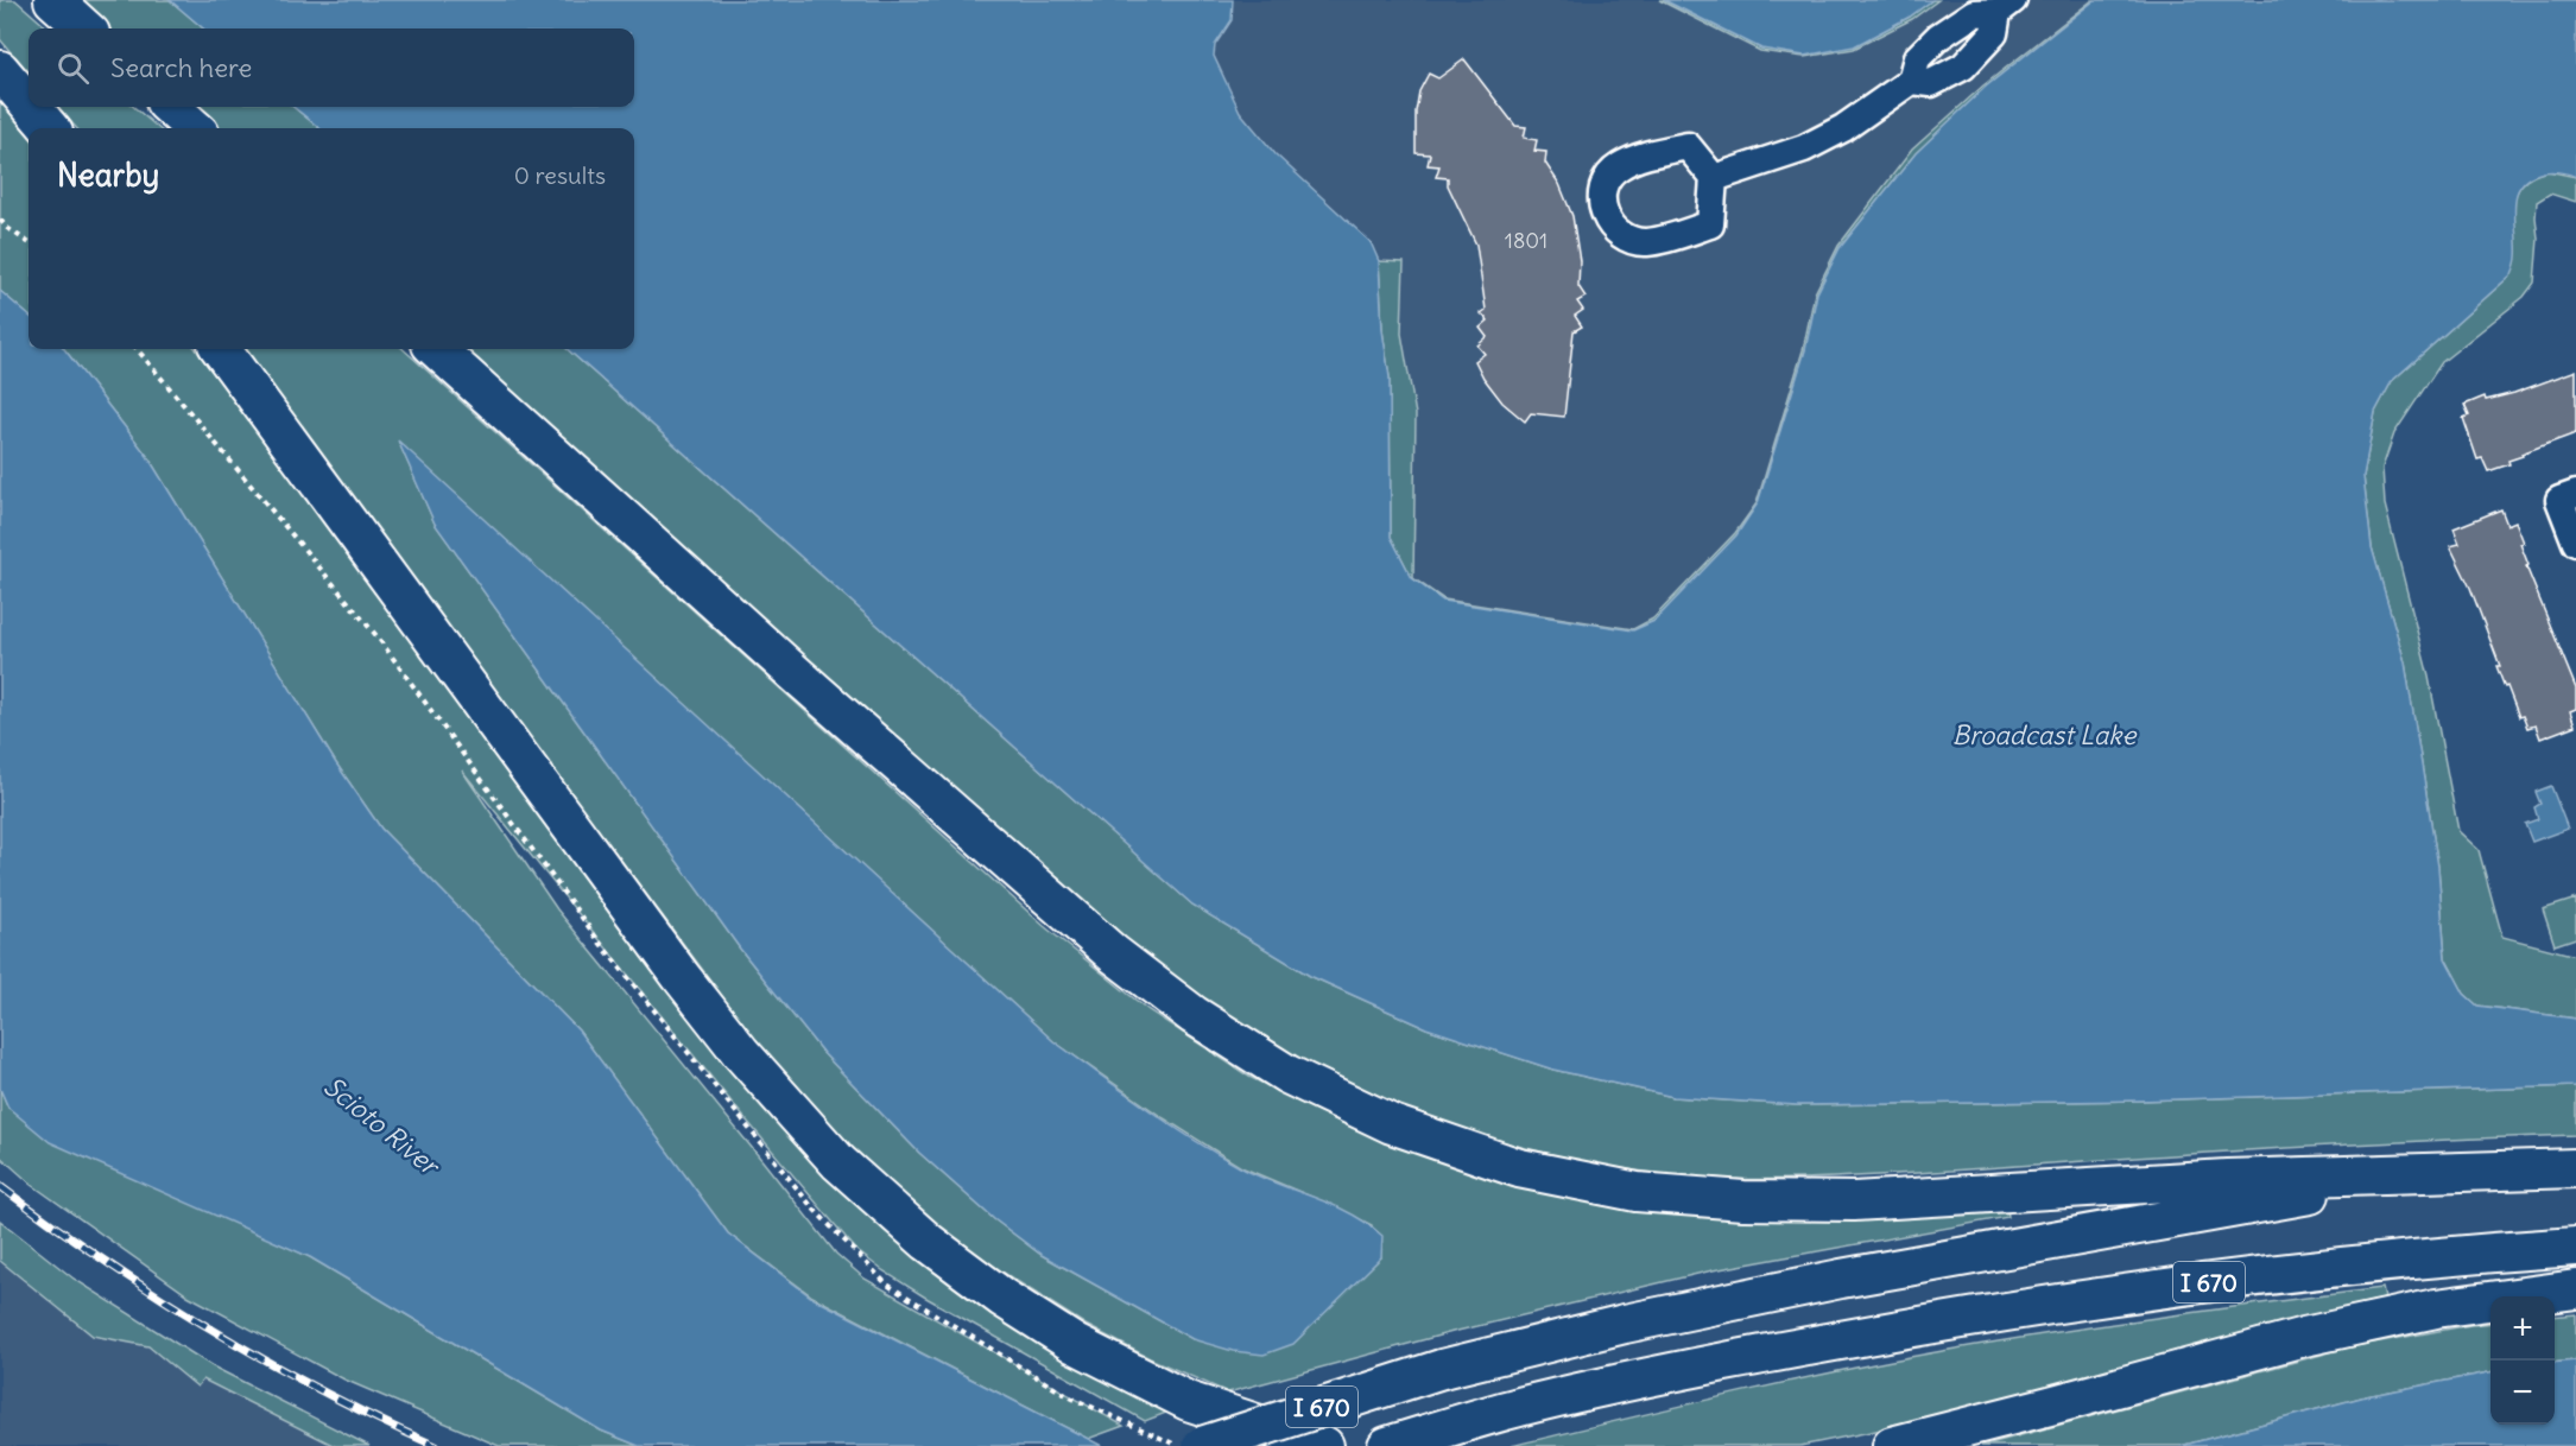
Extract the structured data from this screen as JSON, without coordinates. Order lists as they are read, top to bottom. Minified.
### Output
{"streets":{"highway":["I 670"]},"water":["Broadcast Lake","Scioto River"],"house_numbers":["1801"],"page":{"search":"Search here","heading":["Nearby","0 results"],"map_buttons":["+","−"]}}
